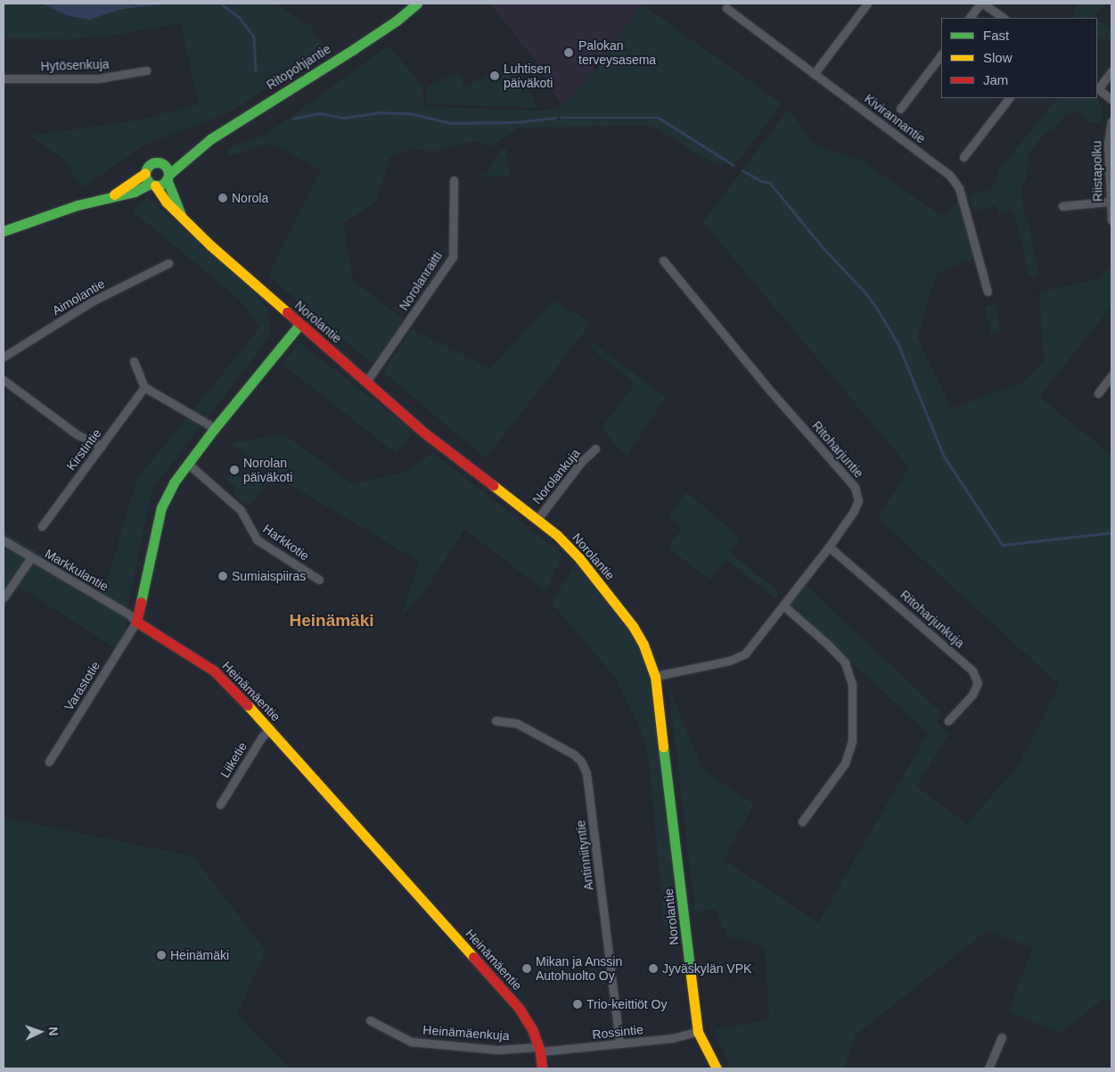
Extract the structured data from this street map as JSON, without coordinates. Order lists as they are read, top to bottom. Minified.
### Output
{"streets":{"street":["Hytösenkuja","Ritopohjantie","Kivirannantie","Riistapolku","Norolanraitti","Aimolantie","Norolantie","Kirstintie","Ritoharjuntie","Norolankuja","Harkkotie","Markkulantie","Ritoharjunkuja","Varastotie","Heinämäentie","Liiketie","Antinniityntie","Rossintie","Heinämäenkuja"]},"crossings":[["Ritopohjantie","Norolantie"],["Norolanraitti","Norolantie"],["Norolantie","Ritoharjuntie"],["Norolantie","Norolankuja"],["Norolantie","Rossintie"],["Ritoharjuntie","Ritoharjunkuja"],["Markkulantie","Varastotie"],["Markkulantie","Heinämäentie"],["Varastotie","Heinämäentie"],["Heinämäentie","Liiketie"],["Heinämäentie","Rossintie"],["Heinämäentie","Heinämäenkuja"],["Antinniityntie","Rossintie"],["Rossintie","Heinämäenkuja"]],"districts":["Heinämäki"],"places":["Palokan terveysasema","Luhtisen päiväkoti","Norola","Norolan päiväkoti","Sumiaispiiras","Heinämäki","Mikan ja Anssin Autohuolto Oy","Jyväskylän VPK","Trio-keittiöt Oy"],"legend":["Fast","Slow","Jam"],"north":"right"}
